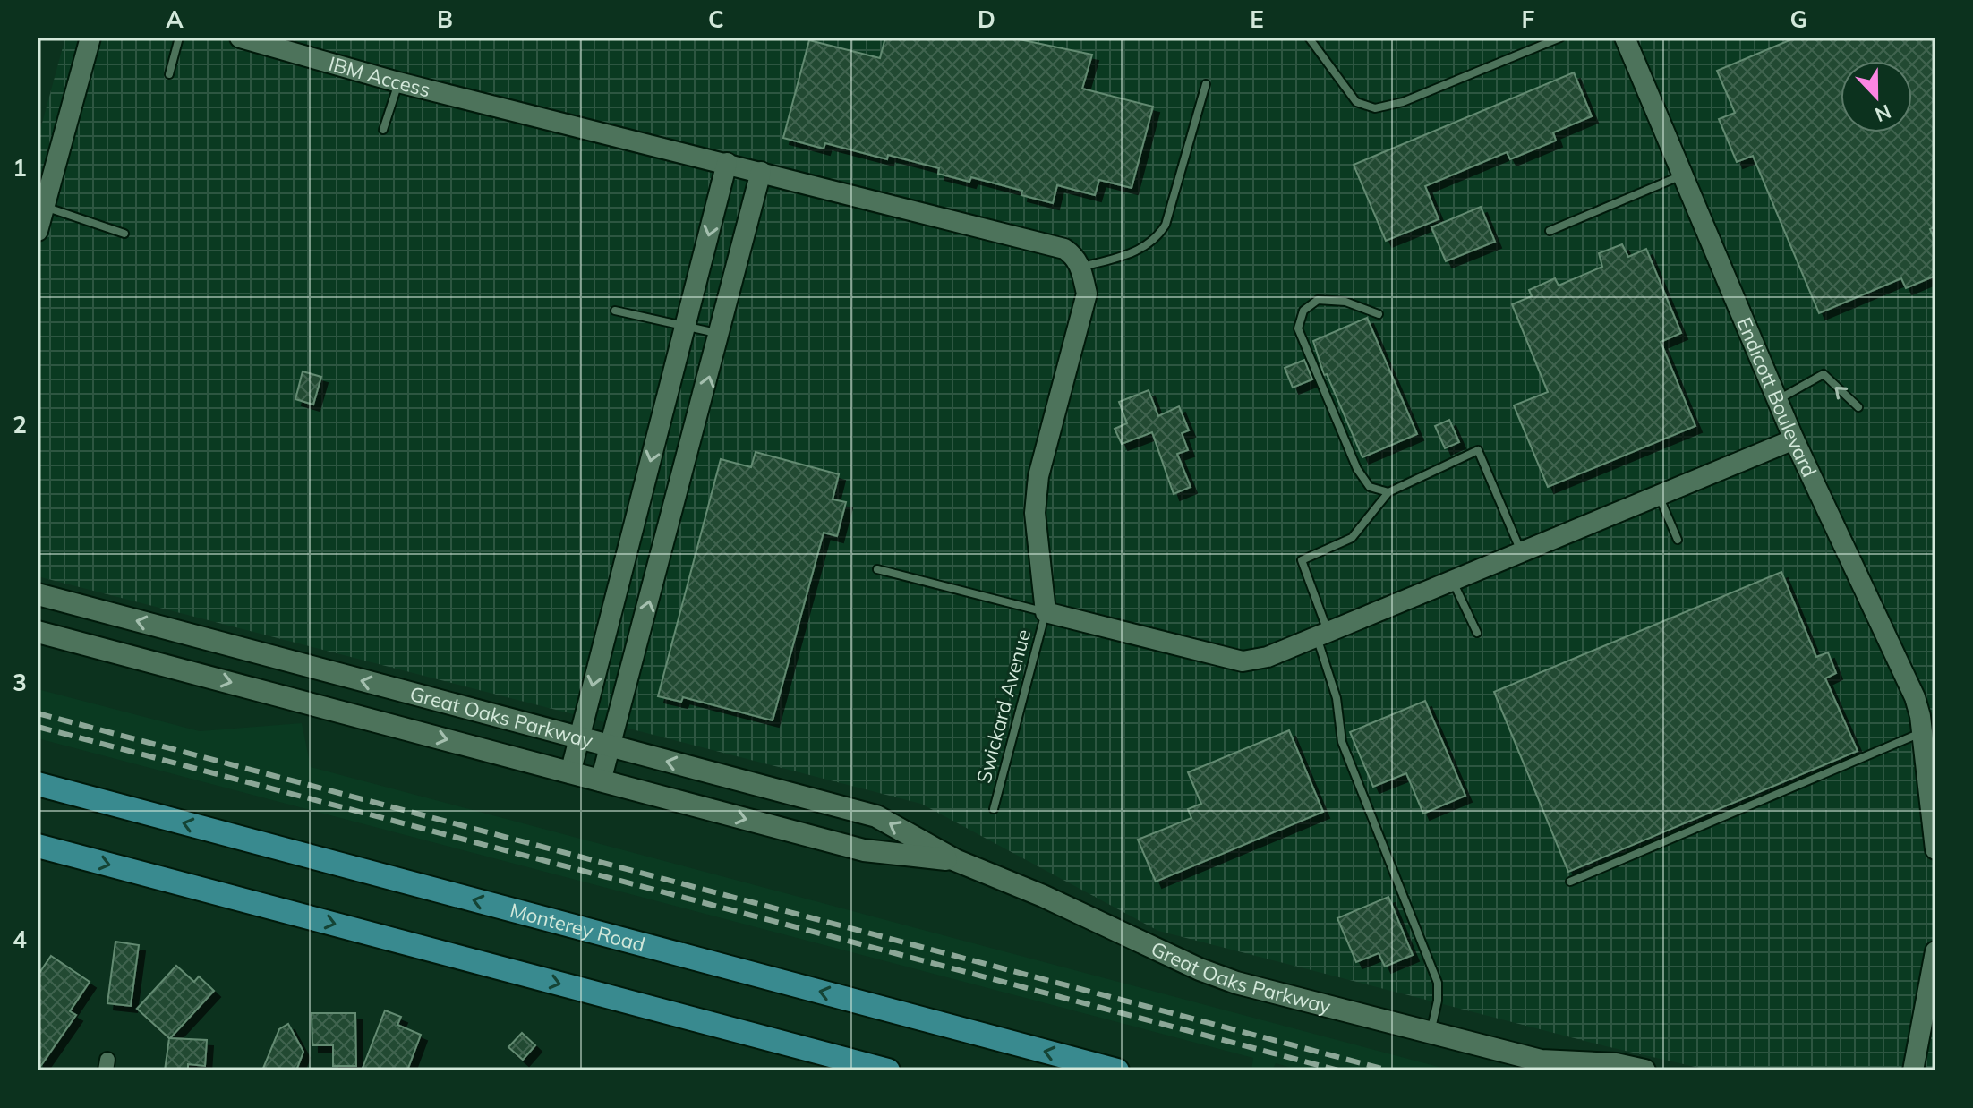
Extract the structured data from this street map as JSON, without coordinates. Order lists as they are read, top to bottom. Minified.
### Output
{"streets":{"main road":["Great Oaks Parkway","Monterey Road"],"street":["IBM Access","Endicott Boulevard"],"lane":["Swickard Avenue"]},"north":"bottom","grid":{"columns":["A","B","C","D","E","F","G"],"rows":["1","2","3","4"]}}
